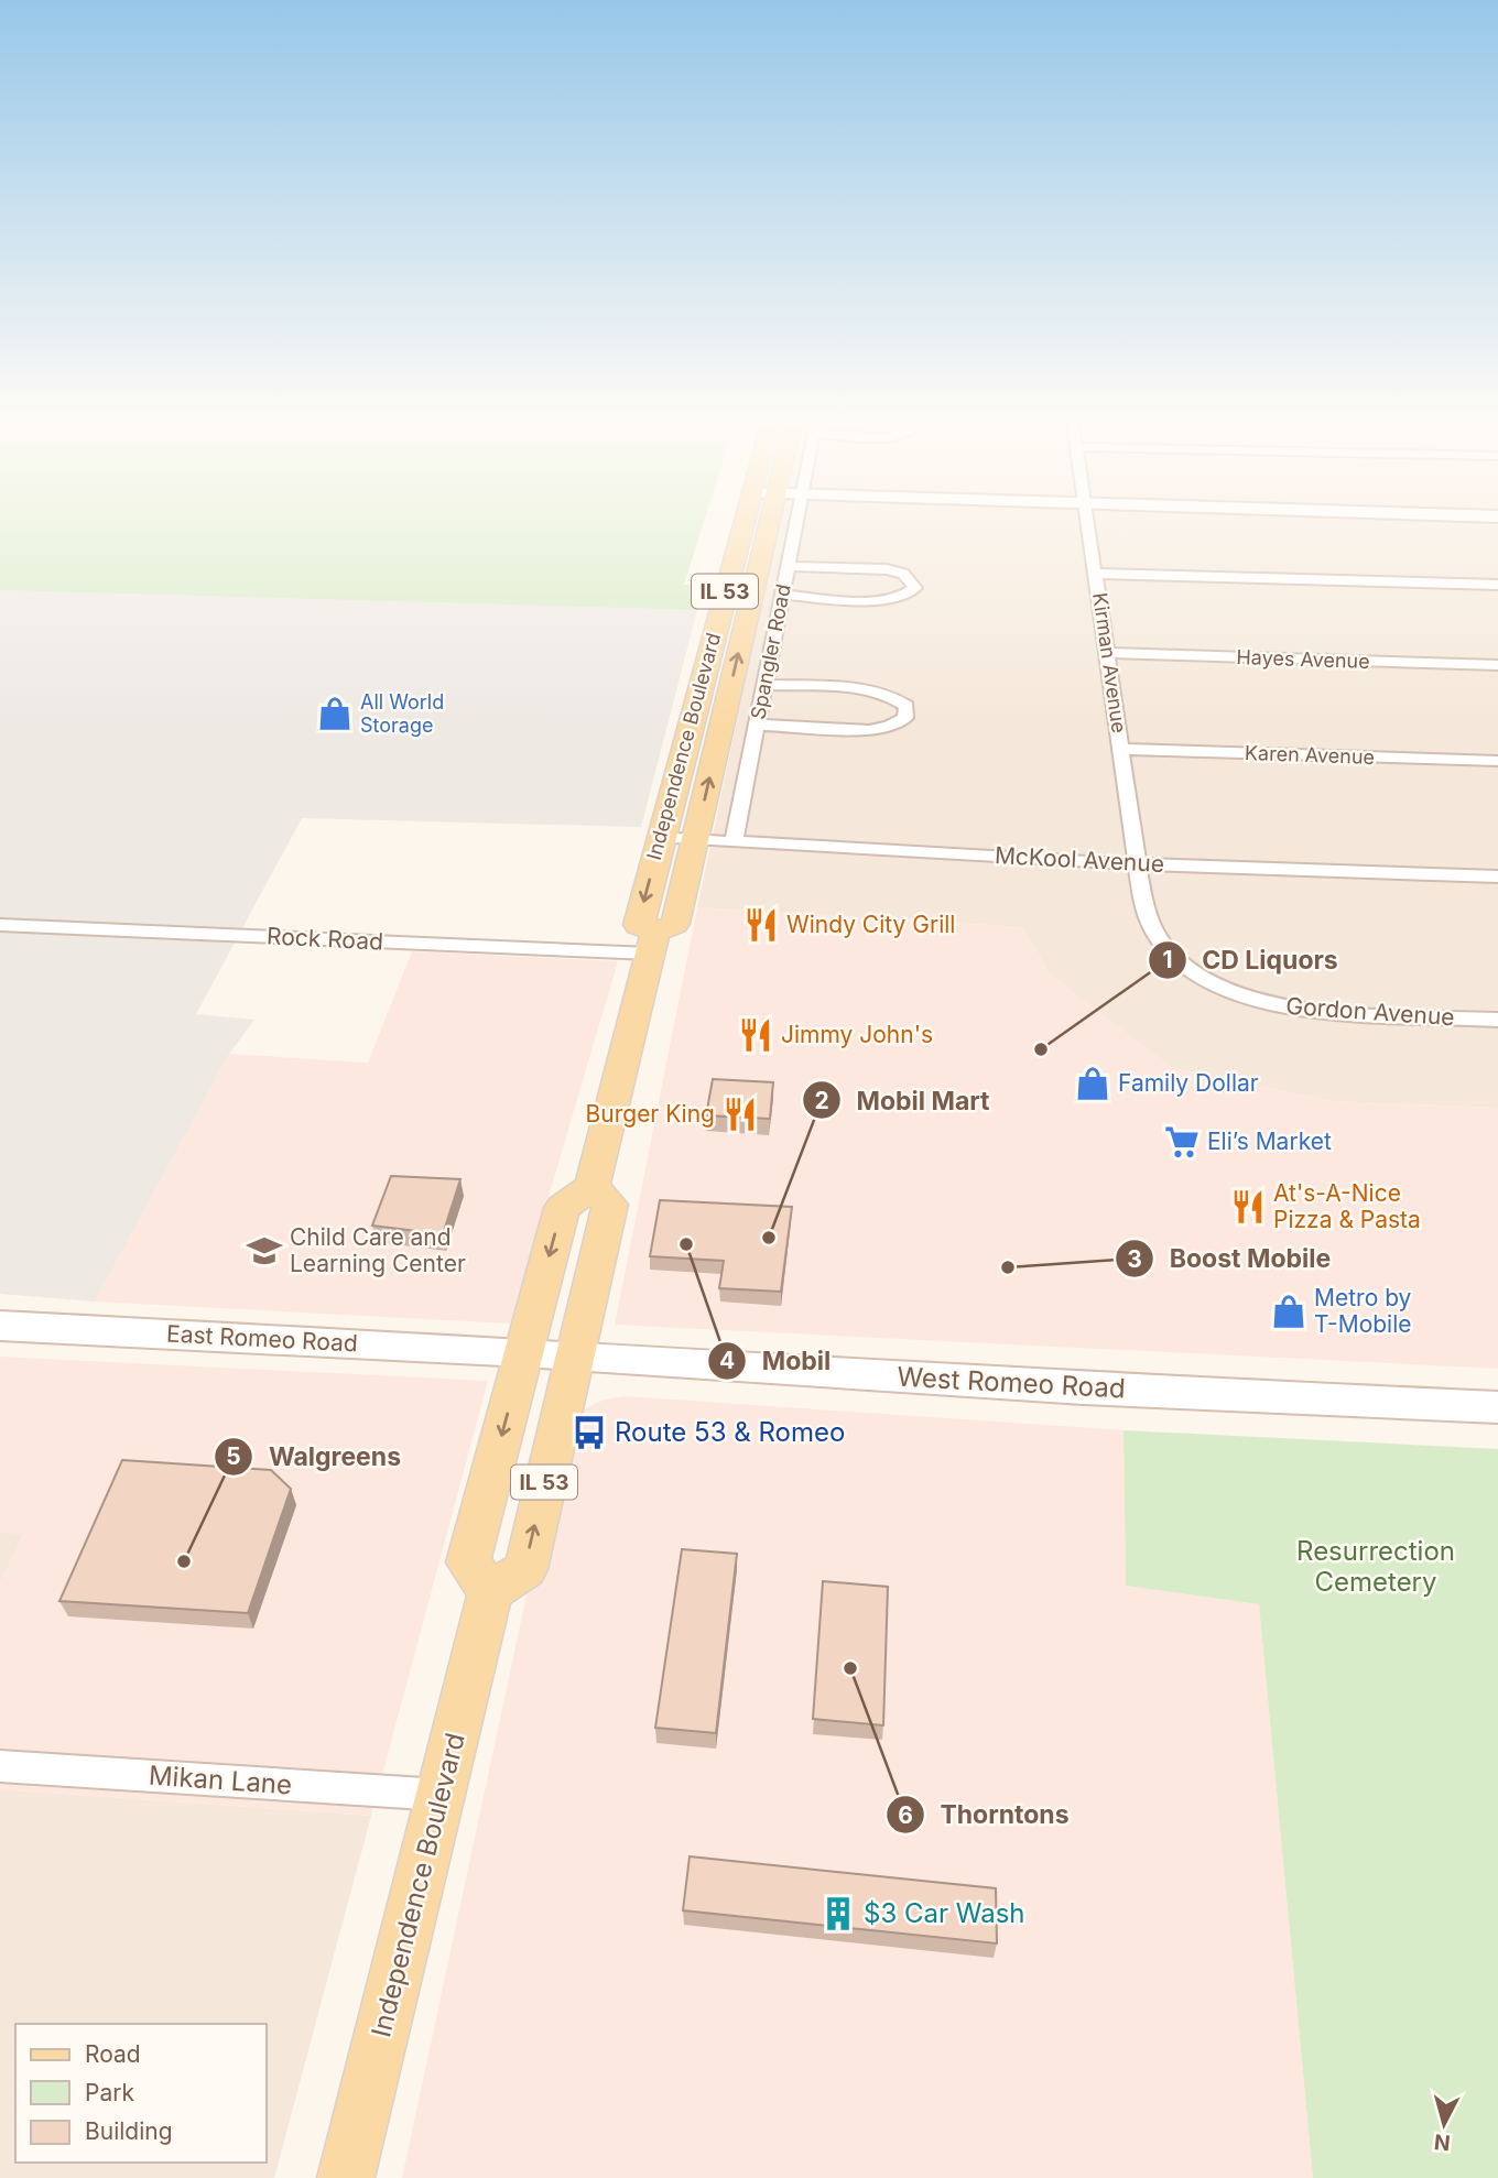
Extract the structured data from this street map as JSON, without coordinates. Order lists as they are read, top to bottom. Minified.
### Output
{"streets":{"main road":["IL 53","Independence Boulevard","East Romeo Road","West Romeo Road"],"street":["Spangler Road","Hayes Avenue","Kirman Avenue","Karen Avenue","McKool Avenue","Rock Road","Gordon Avenue","Mikan Lane"]},"crossings":[["IL 53","Independence Boulevard"],["IL 53","East Romeo Road"],["IL 53","West Romeo Road"],["Spangler Road","McKool Avenue"],["Hayes Avenue","Kirman Avenue"],["Kirman Avenue","Karen Avenue"],["Kirman Avenue","McKool Avenue"],["Kirman Avenue","Gordon Avenue"],["Independence Boulevard","McKool Avenue"],["Independence Boulevard","Rock Road"],["Independence Boulevard","Mikan Lane"],["McKool Avenue","Gordon Avenue"],["East Romeo Road","West Romeo Road"]],"parks":["Resurrection Cemetery"],"places":{"shop":["All World Storage","Family Dollar","Metro by T-Mobile"],"restaurant":["Windy City Grill","Jimmy John's","Burger King","At's-A-Nice Pizza & Pasta"],"other":["CD Liquors","Mobil Mart","Mobil","Boost Mobile","Walgreens","Thorntons"],"supermarket":["Eli’s Market"],"school or university":["Child Care and Learning Center"],"bus stop":["Route 53 & Romeo"],"building":["$3 Car Wash"]},"legend":["Road","Park","Building"],"north":"bottom"}
